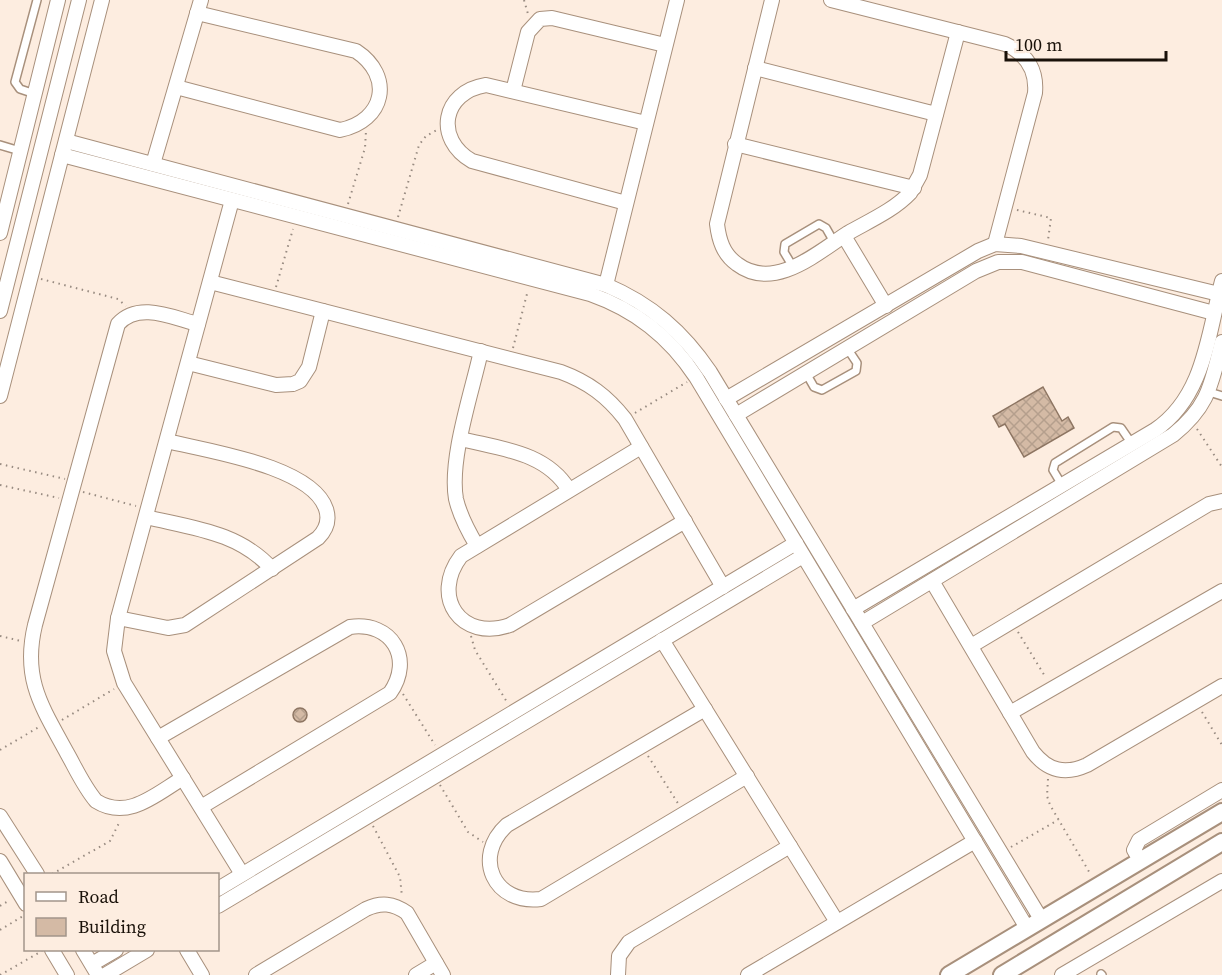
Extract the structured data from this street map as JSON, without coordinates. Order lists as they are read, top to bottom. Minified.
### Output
{"legend":["Road","Building"],"scale_bar":"100 m"}
